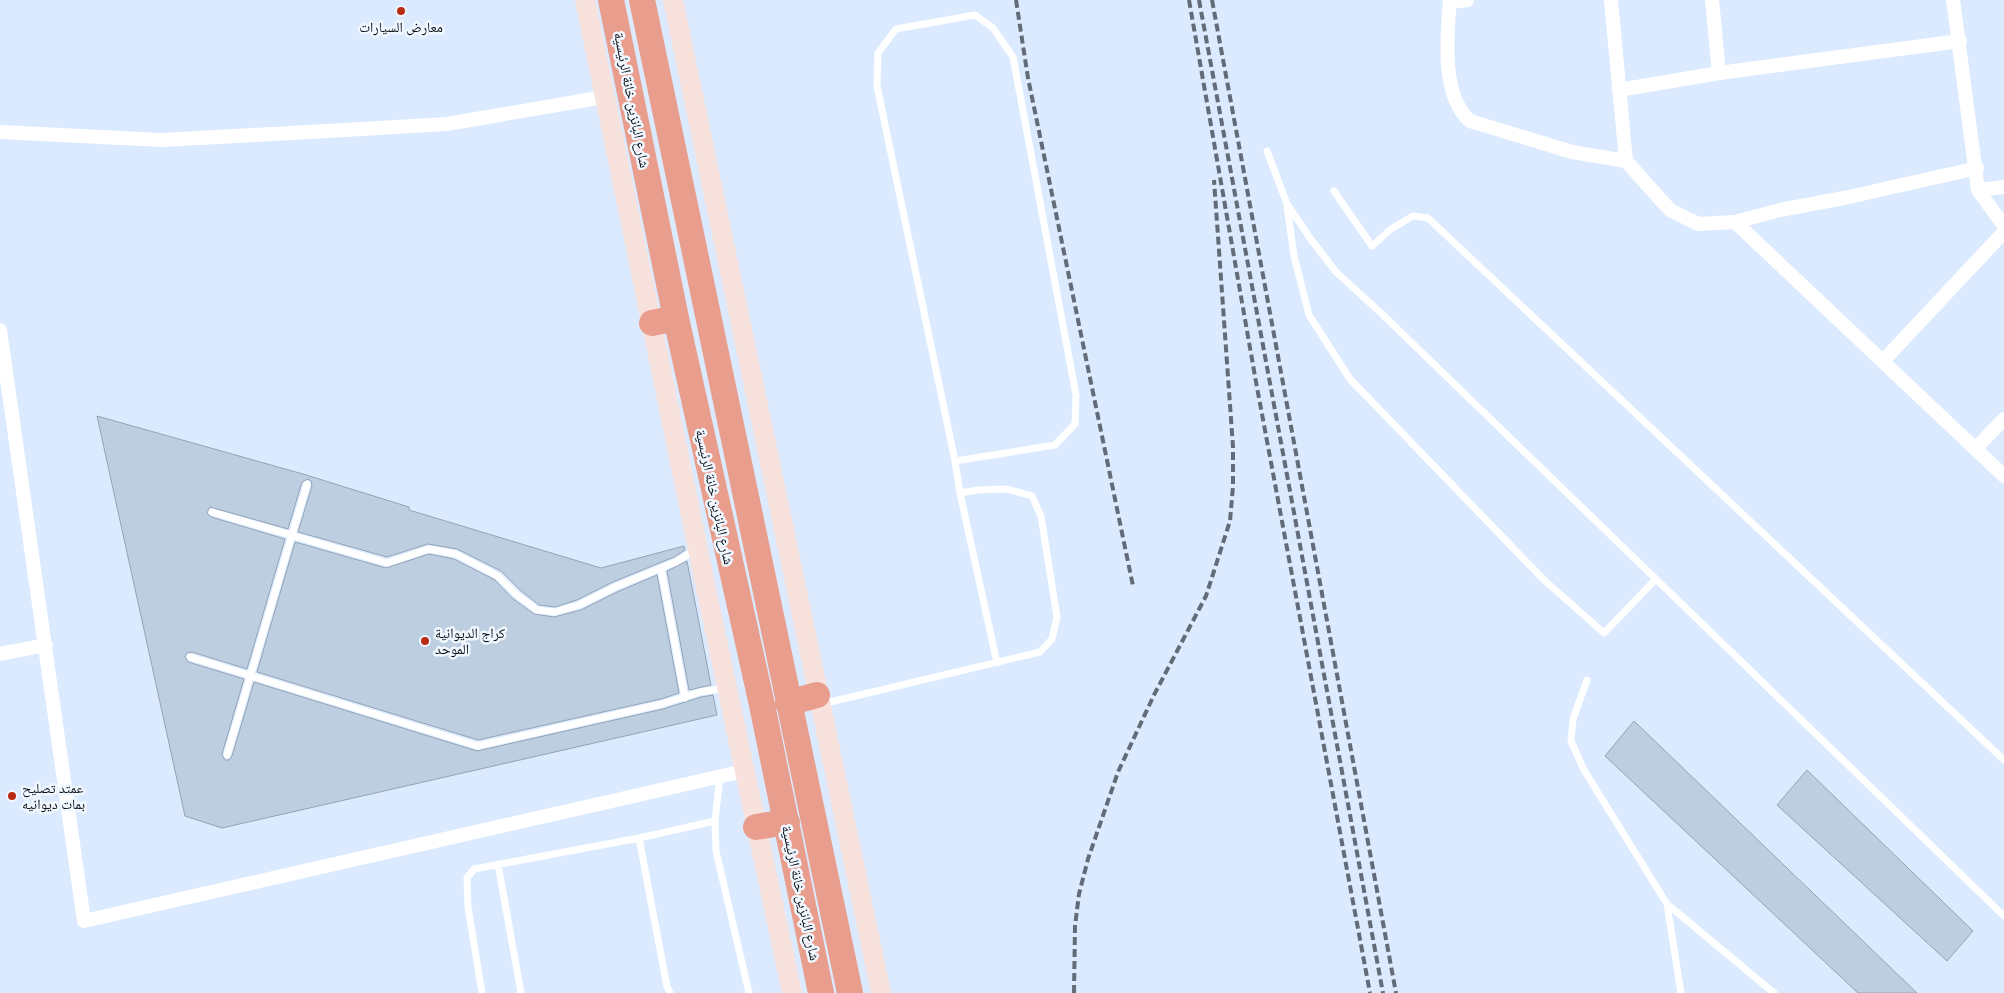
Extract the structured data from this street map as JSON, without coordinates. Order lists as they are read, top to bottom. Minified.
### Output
{"streets":{"highway":["شارع البانزين خانة الرئيسية"]},"places":["معارض السيارات","كراج الديوانية الموحد","عمتد تصليح بمات ديوانيه"]}
